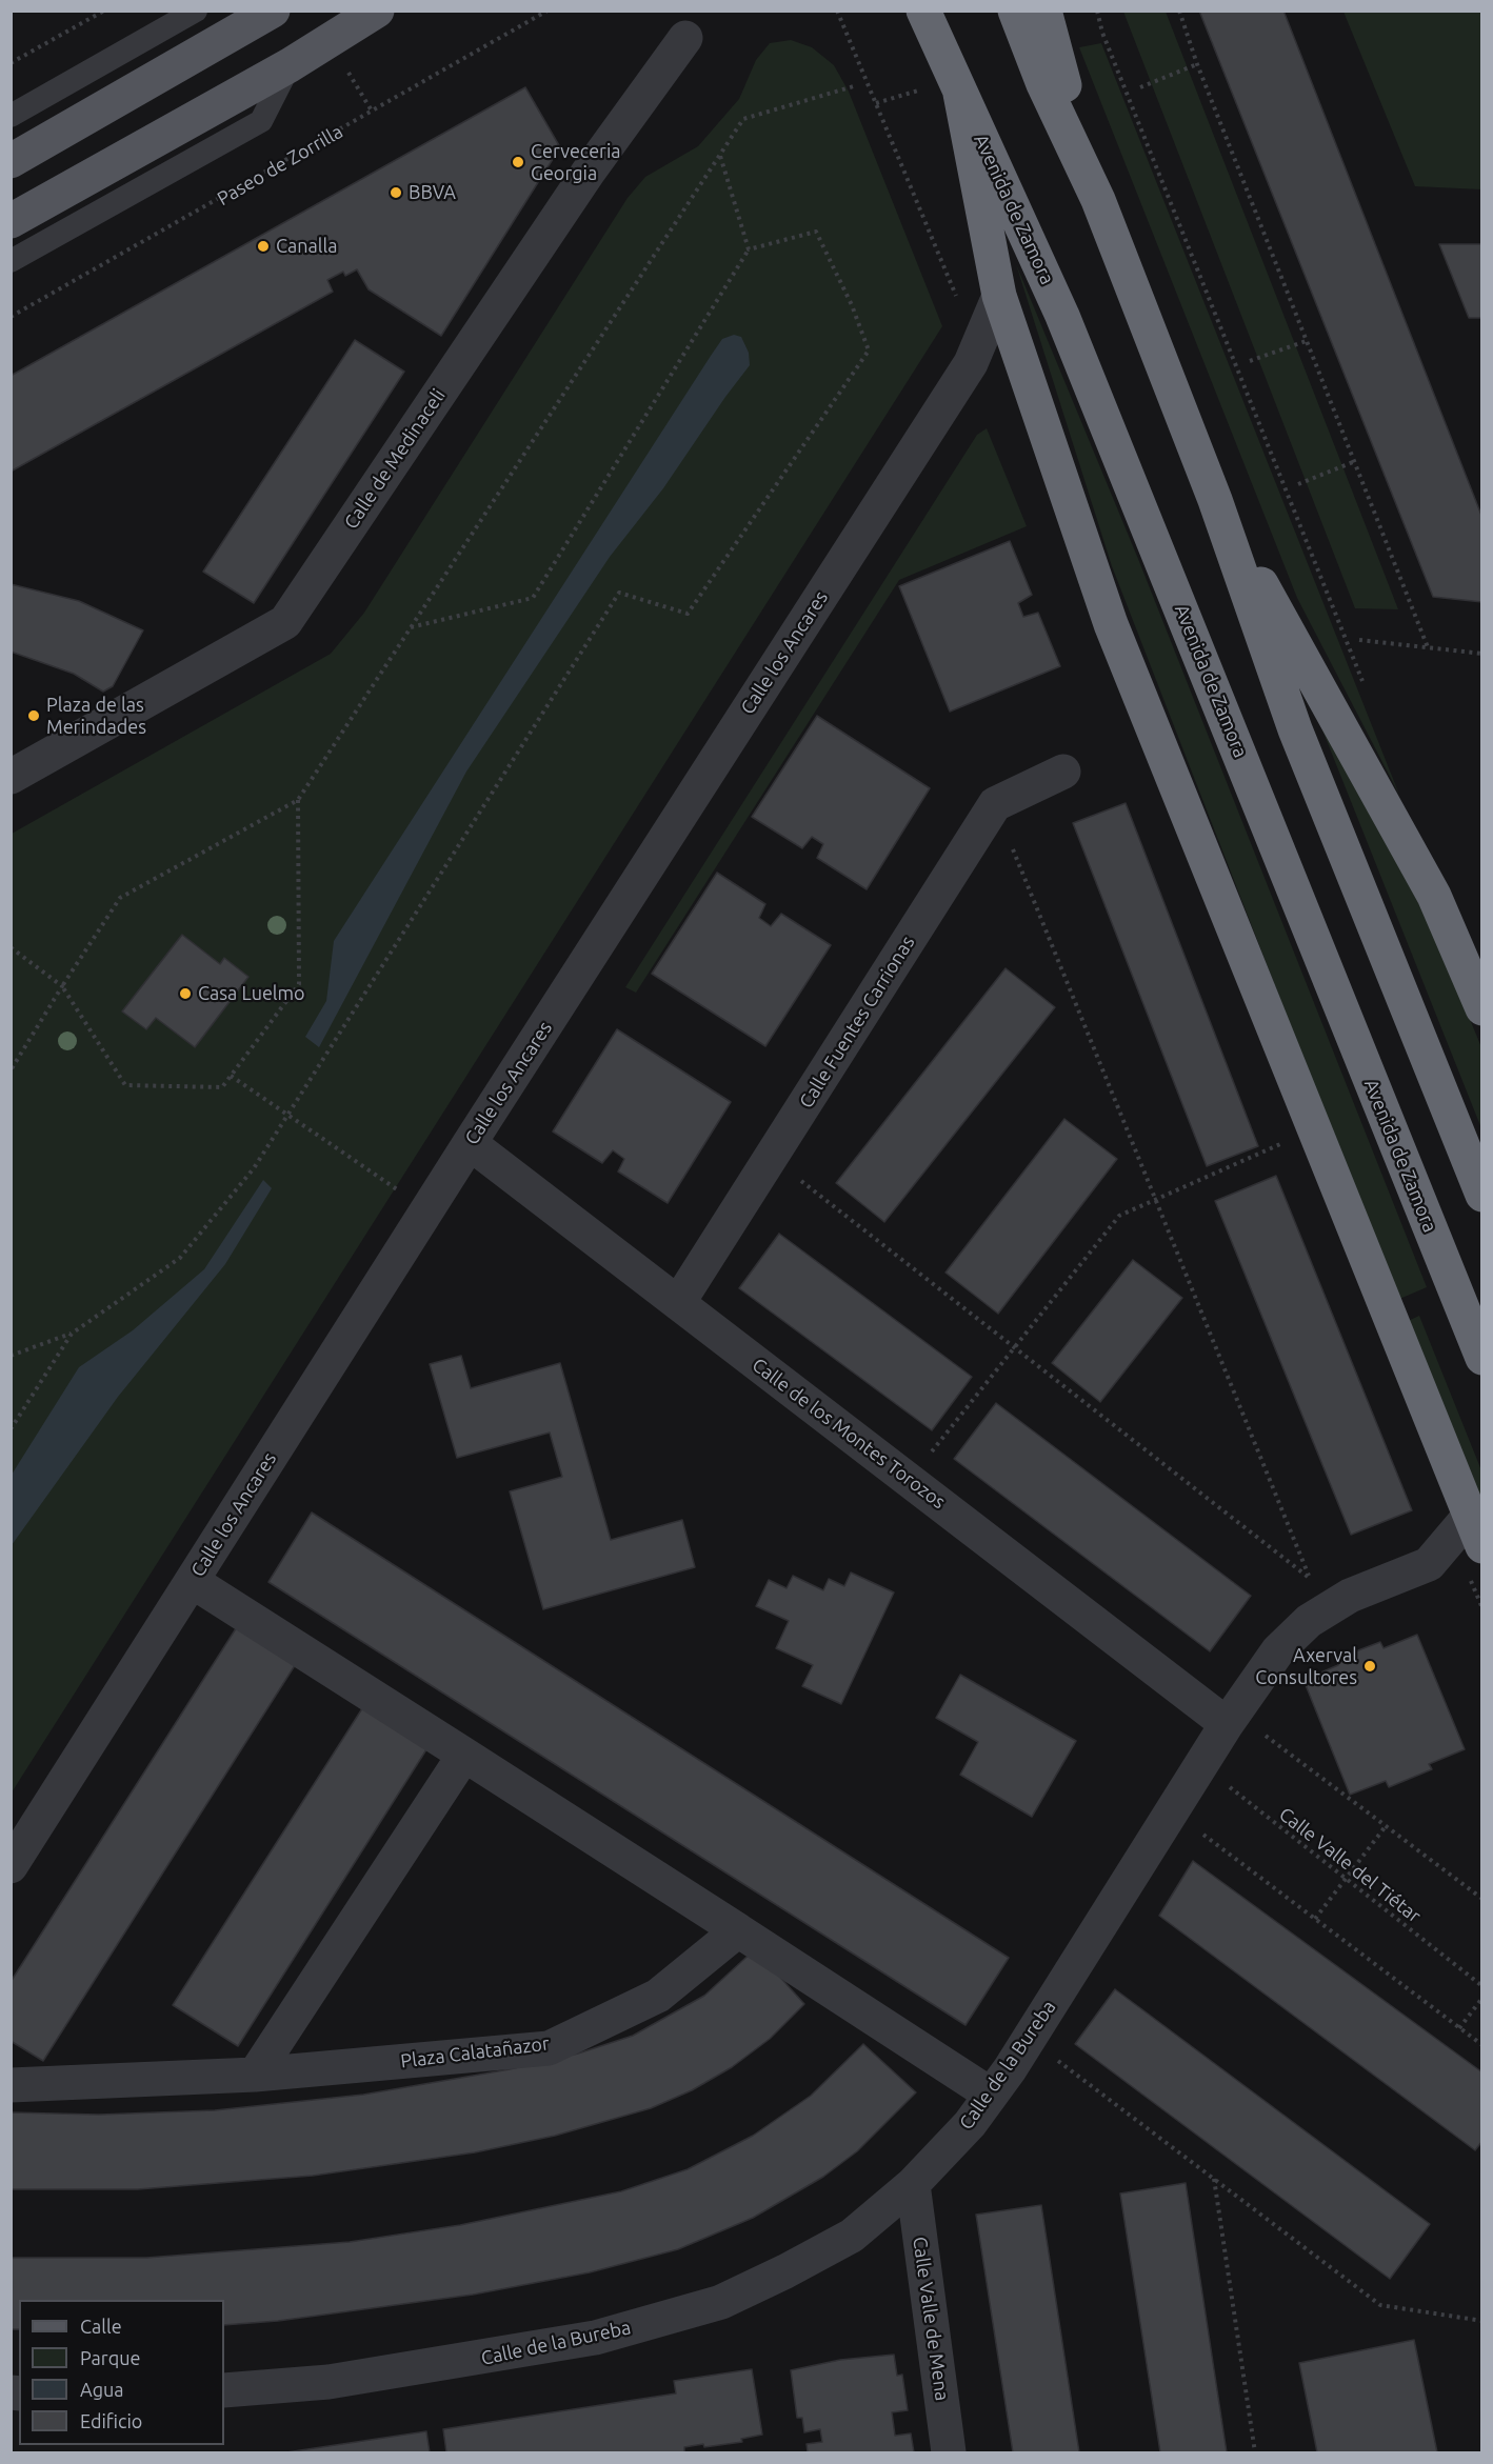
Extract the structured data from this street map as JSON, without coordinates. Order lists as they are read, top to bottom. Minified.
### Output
{"streets":{"highway":["Avenida de Zamora"],"street":["Calle de Medinaceli","Calle los Ancares","Calle Fuentes Carrionas","Calle de los Montes Torozos","Plaza Calatañazor","Calle de la Bureba","Calle Valle de Mena"],"path":["Paseo de Zorrilla","Calle Valle del Tiétar"]},"crossings":[["Calle los Ancares","Calle de los Montes Torozos"],["Calle Fuentes Carrionas","Calle de los Montes Torozos"],["Calle de los Montes Torozos","Calle de la Bureba"],["Calle Valle del Tiétar","Calle de la Bureba"],["Calle de la Bureba","Calle Valle de Mena"]],"places":["Cerveceria Georgia","BBVA","Canalla","Plaza de las Merindades","Casa Luelmo","Axerval Consultores"],"legend":["Calle","Parque","Agua","Edificio"]}
